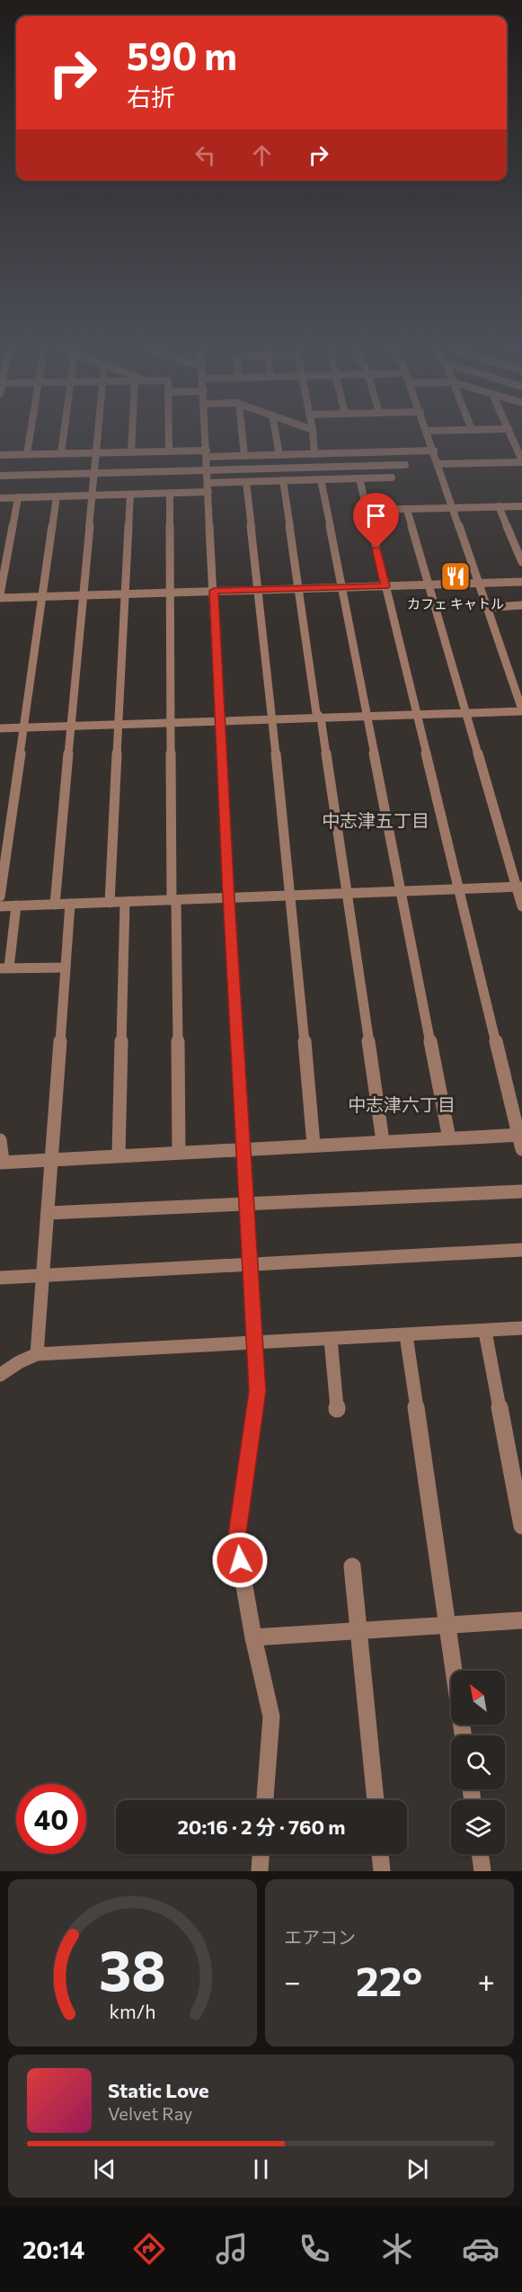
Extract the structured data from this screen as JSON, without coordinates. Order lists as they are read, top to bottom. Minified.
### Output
{"districts":["中志津五丁目","中志津六丁目"],"places":{"restaurant":["カフェ キャトル"]},"north":"top left","page":{"turn":["590 m","右折"],"limit":"40","trip":"20:16 · 2 分 · 760 m","tile":"エアコン","heat":["−","22°","+"],"song":["Static Love","Velvet Ray"],"tabs":"20:14","gauge":["38","km/h"]}}
